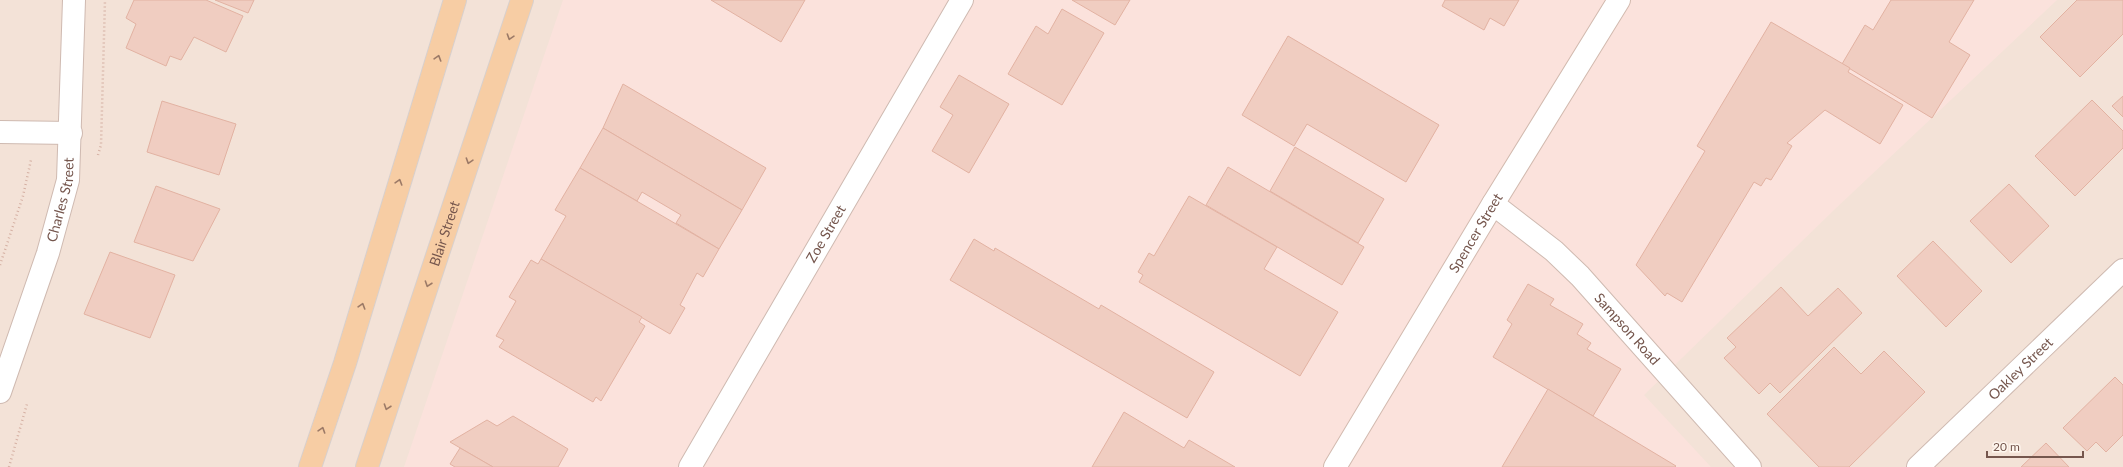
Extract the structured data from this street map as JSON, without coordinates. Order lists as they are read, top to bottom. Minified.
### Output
{"streets":{"main road":["Blair Street"],"street":["Charles Street","Spencer Street","Zoe Street","Sampson Road","Oakley Street"]},"crossings":[["Spencer Street","Sampson Road"]],"scale_bar":"20 m"}
